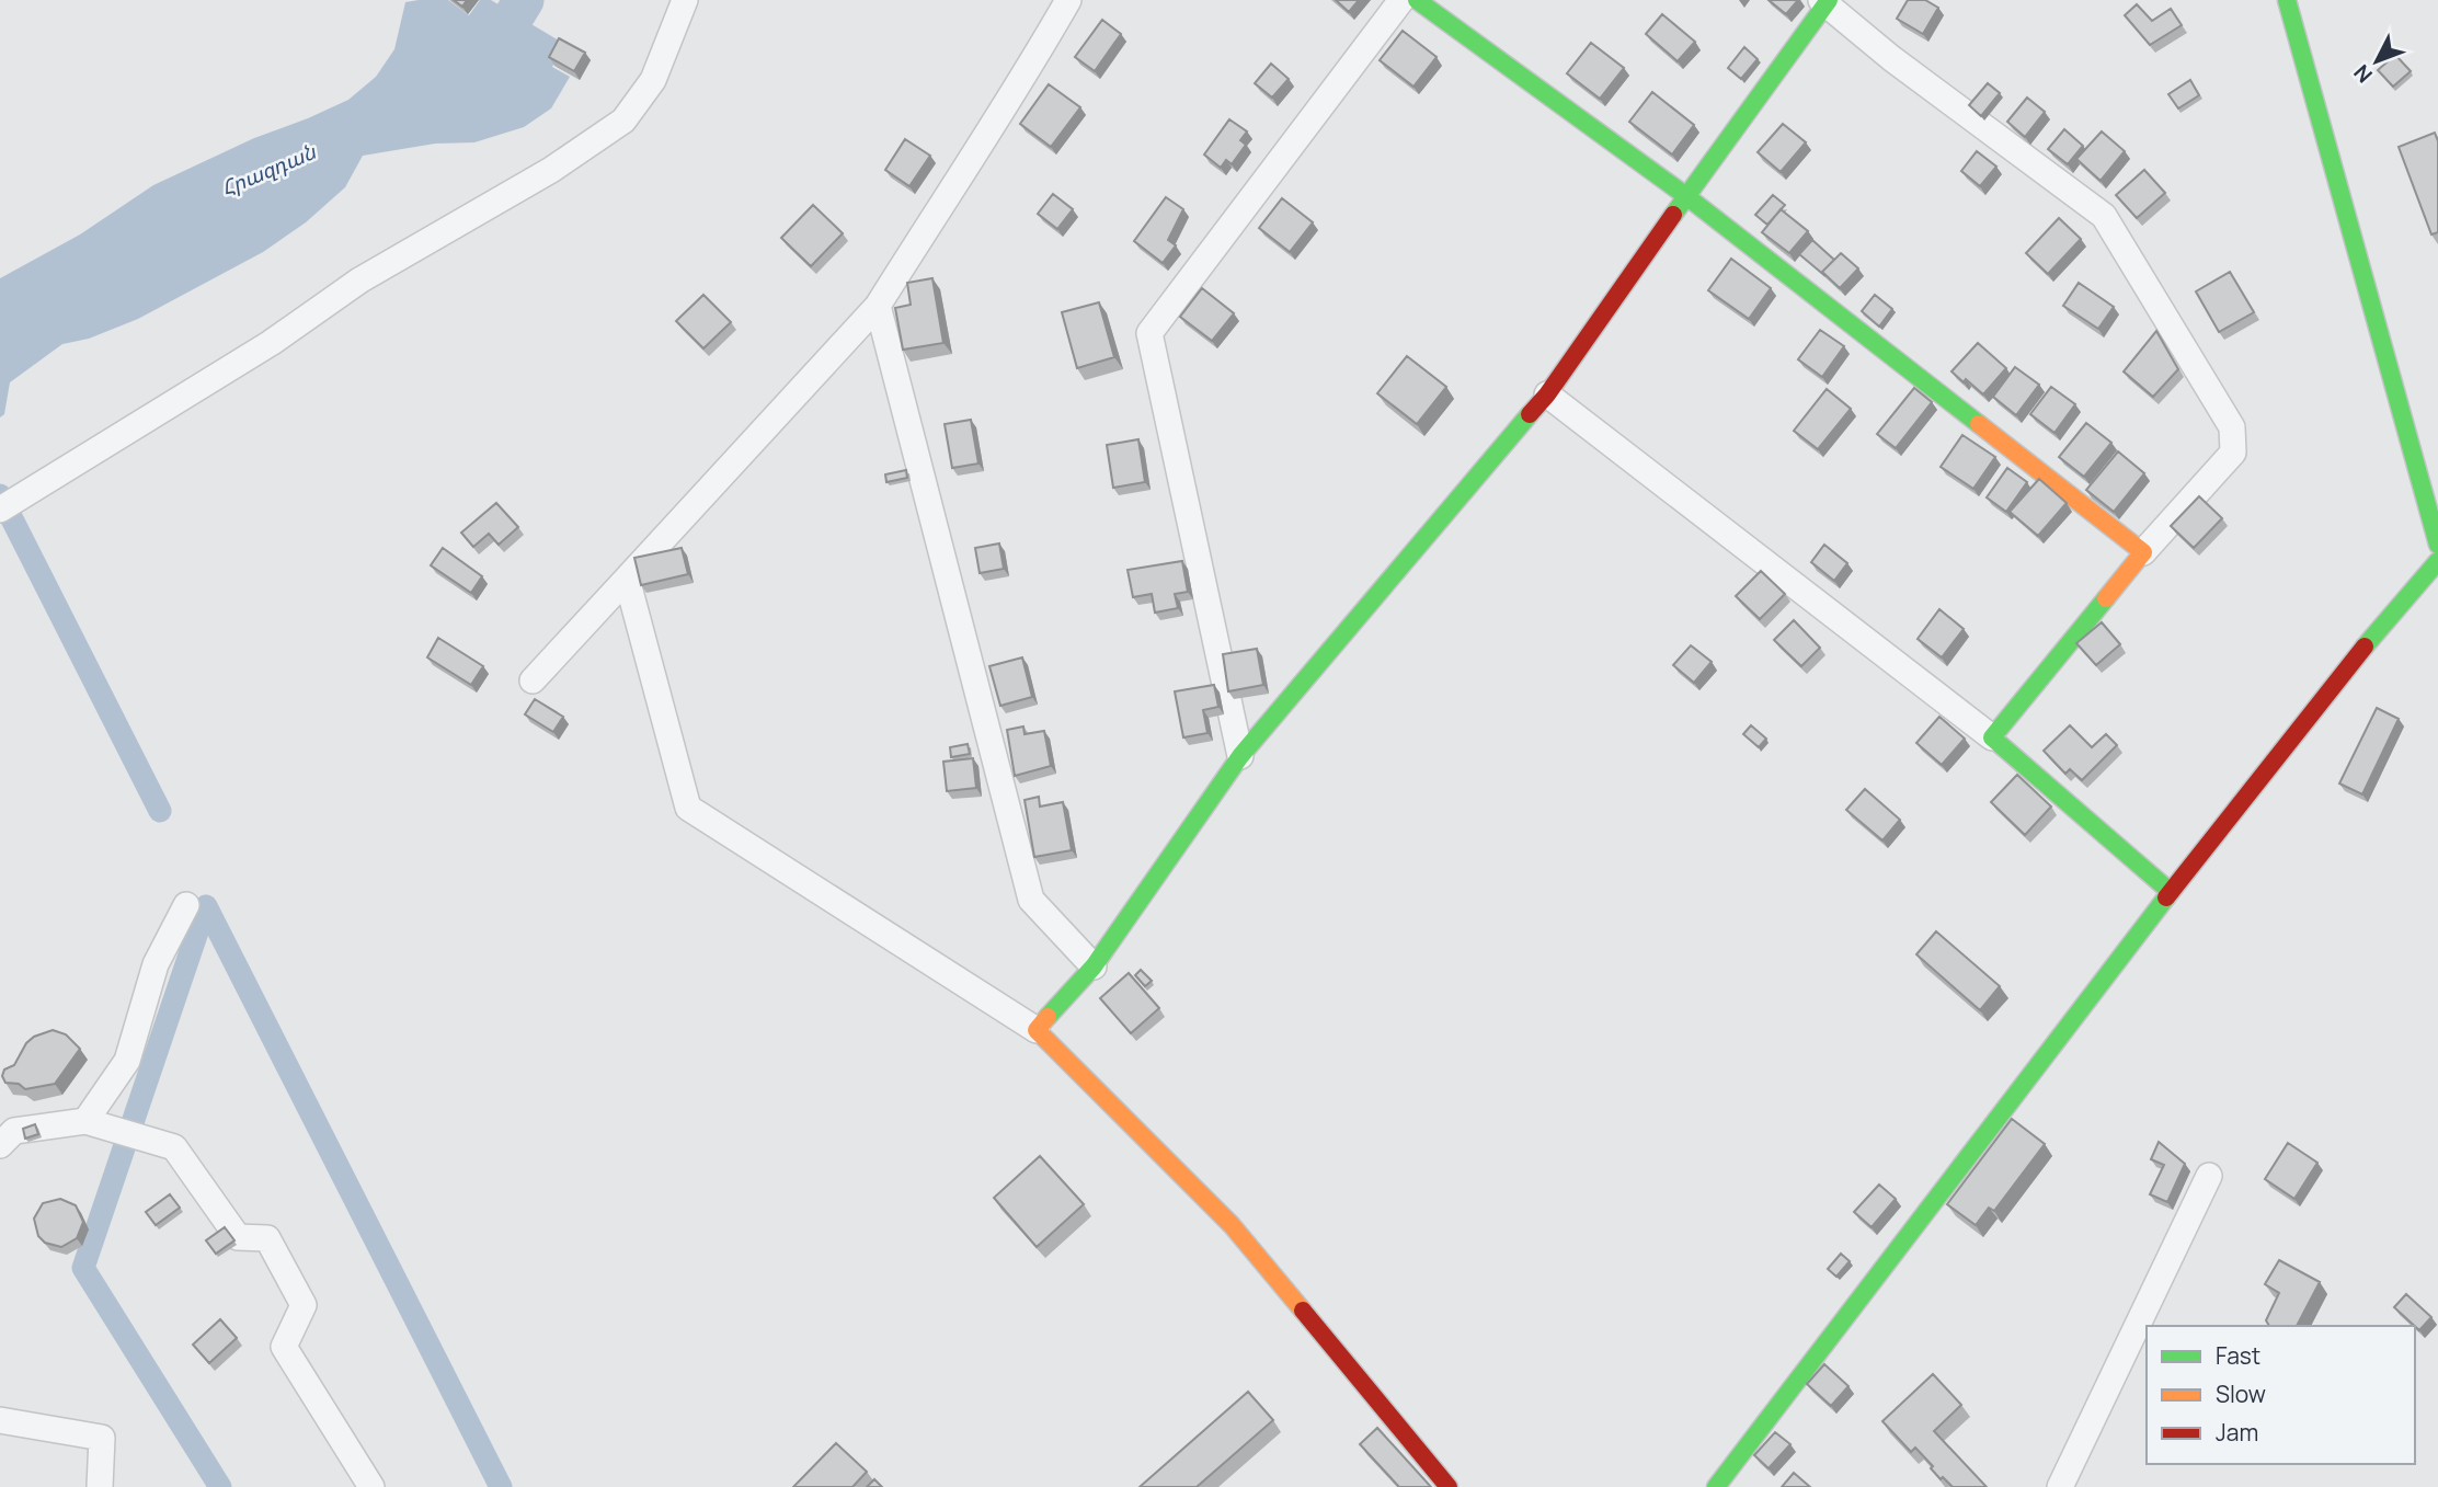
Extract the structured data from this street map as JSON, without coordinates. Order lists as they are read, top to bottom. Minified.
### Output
{"water":["Հրազդան"],"legend":["Fast","Slow","Jam"],"north":"bottom left"}
